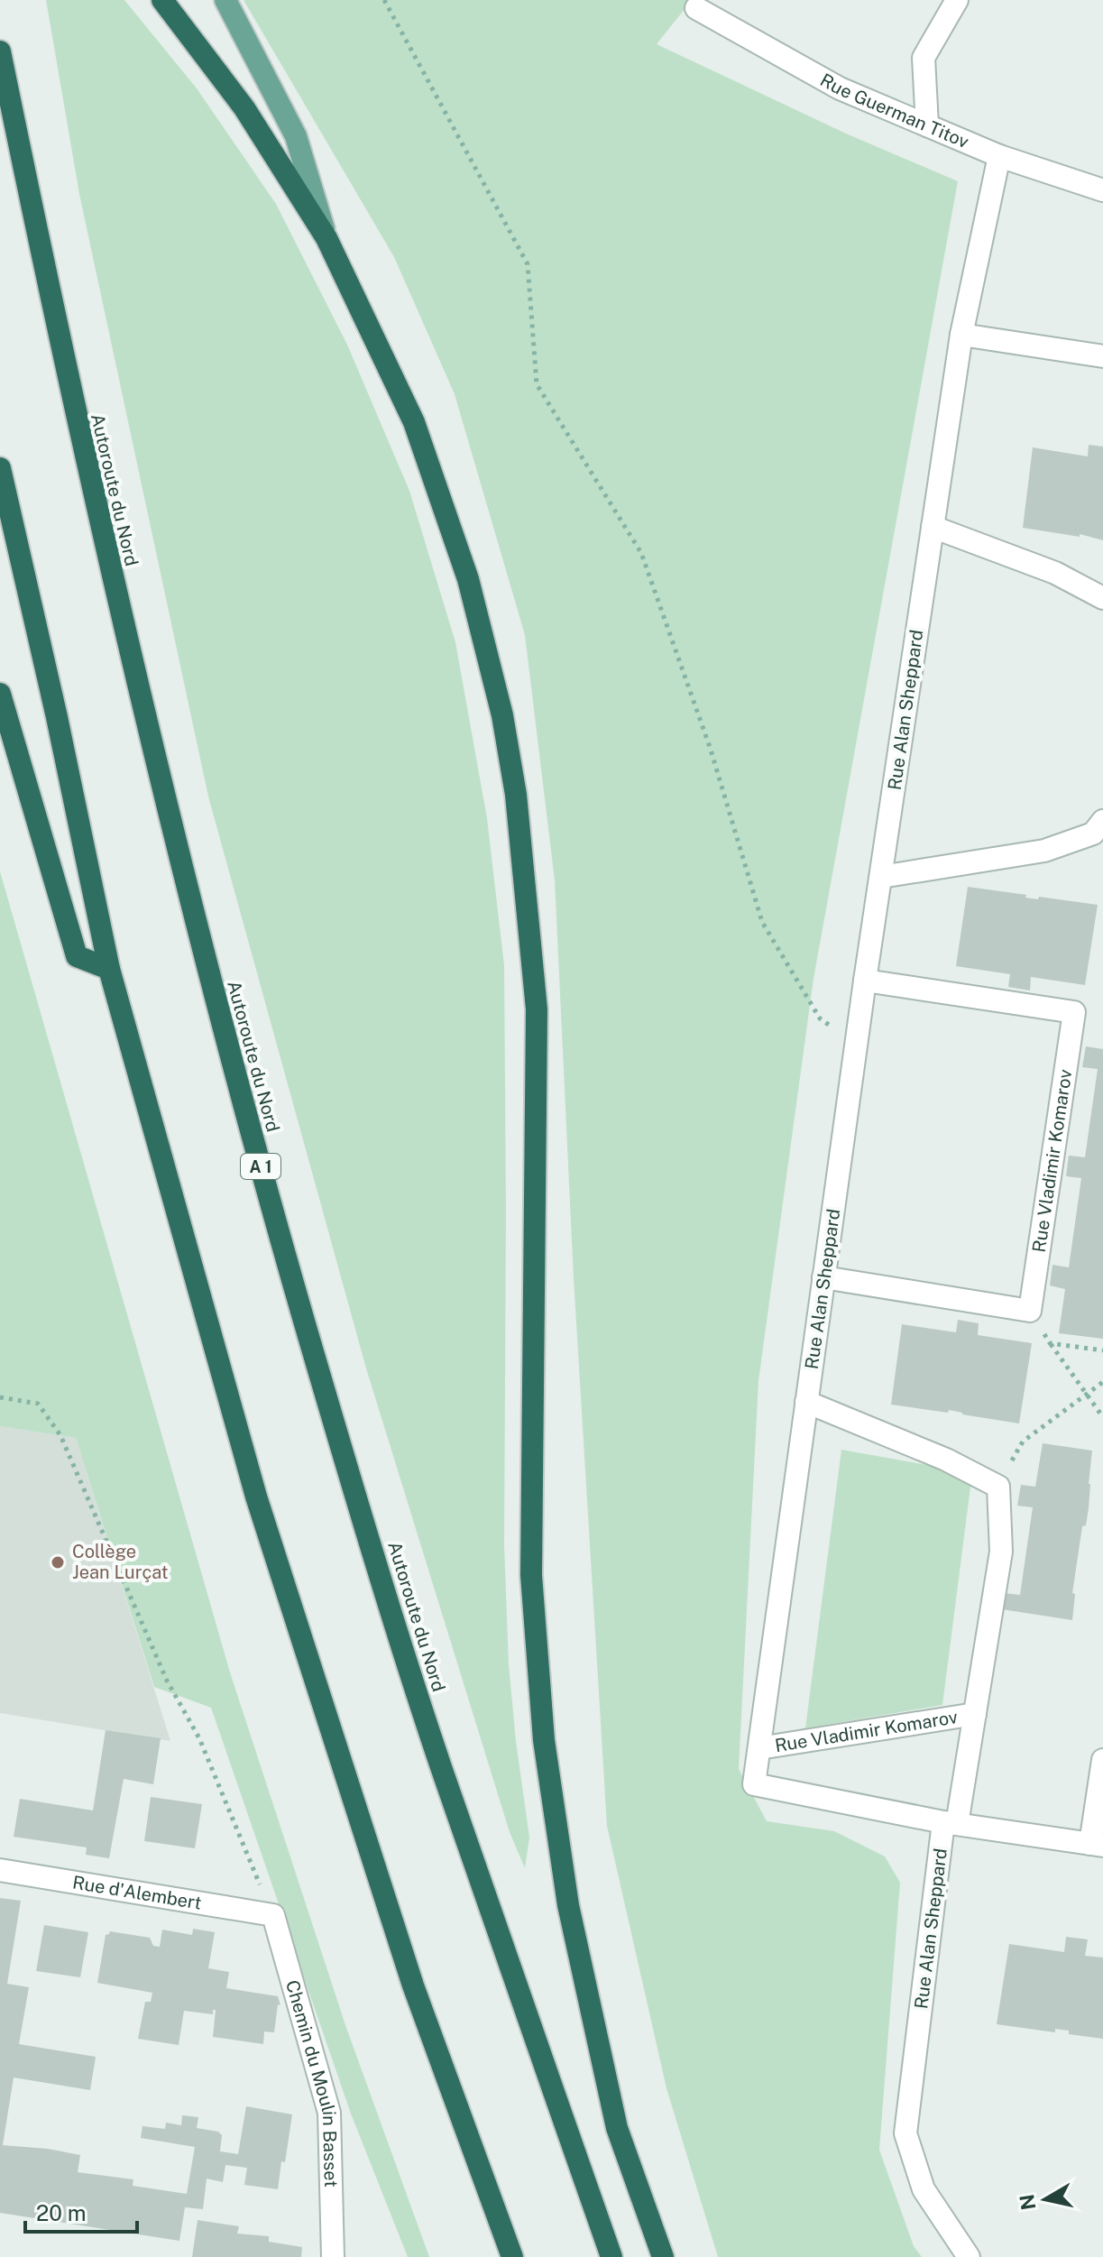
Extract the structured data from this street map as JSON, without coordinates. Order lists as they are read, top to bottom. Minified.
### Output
{"streets":{"highway":["Autoroute du Nord","A 1"],"street":["Rue Guerman Titov","Rue Alan Sheppard","Rue Vladimir Komarov","Rue d'Alembert","Chemin du Moulin Basset"]},"crossings":[["Rue Guerman Titov","Rue Alan Sheppard"],["Rue Alan Sheppard","Rue Vladimir Komarov"],["Rue d'Alembert","Chemin du Moulin Basset"]],"places":["Collège Jean Lurçat"],"scale_bar":"20 m","north":"left"}
